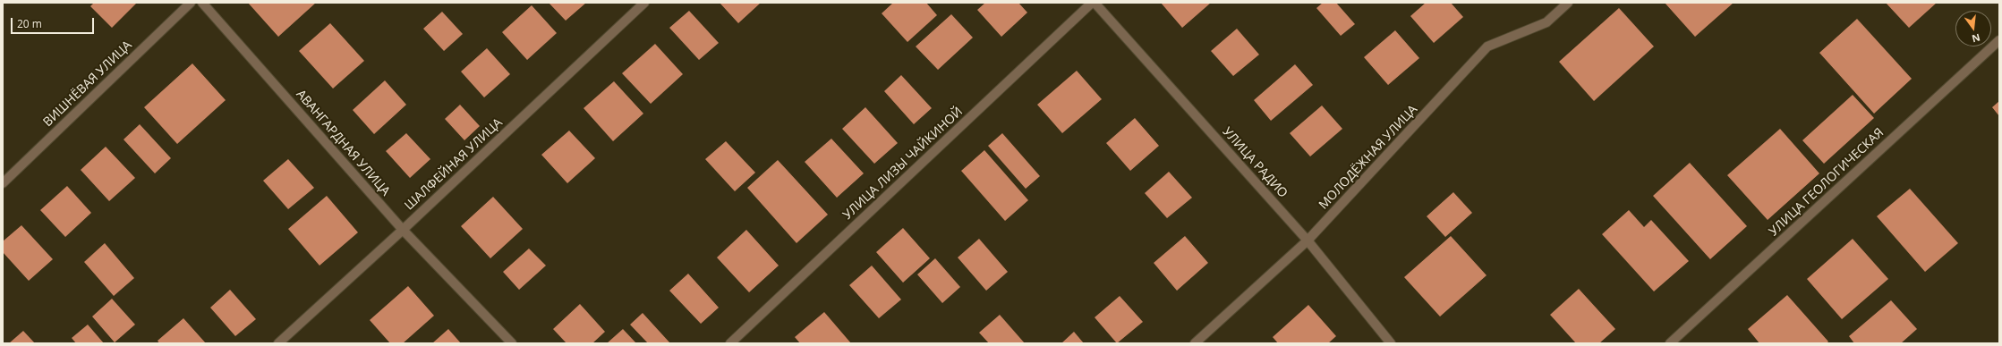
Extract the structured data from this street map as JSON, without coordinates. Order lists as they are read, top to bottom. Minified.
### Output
{"streets":{"street":["ВИШНЁВАЯ УЛИЦА","АВАНГАРДНАЯ УЛИЦА","МОЛОДЁЖНАЯ УЛИЦА","УЛИЦА РАДИО","УЛИЦА ЛИЗЫ ЧАЙКИНОЙ","ШАЛФЕЙНАЯ УЛИЦА","УЛИЦА ГЕОЛОГИЧЕСКАЯ"]},"crossings":[["АВАНГАРДНАЯ УЛИЦА","ШАЛФЕЙНАЯ УЛИЦА"],["МОЛОДЁЖНАЯ УЛИЦА","УЛИЦА РАДИО"]],"scale_bar":"20 m","north":"bottom"}
